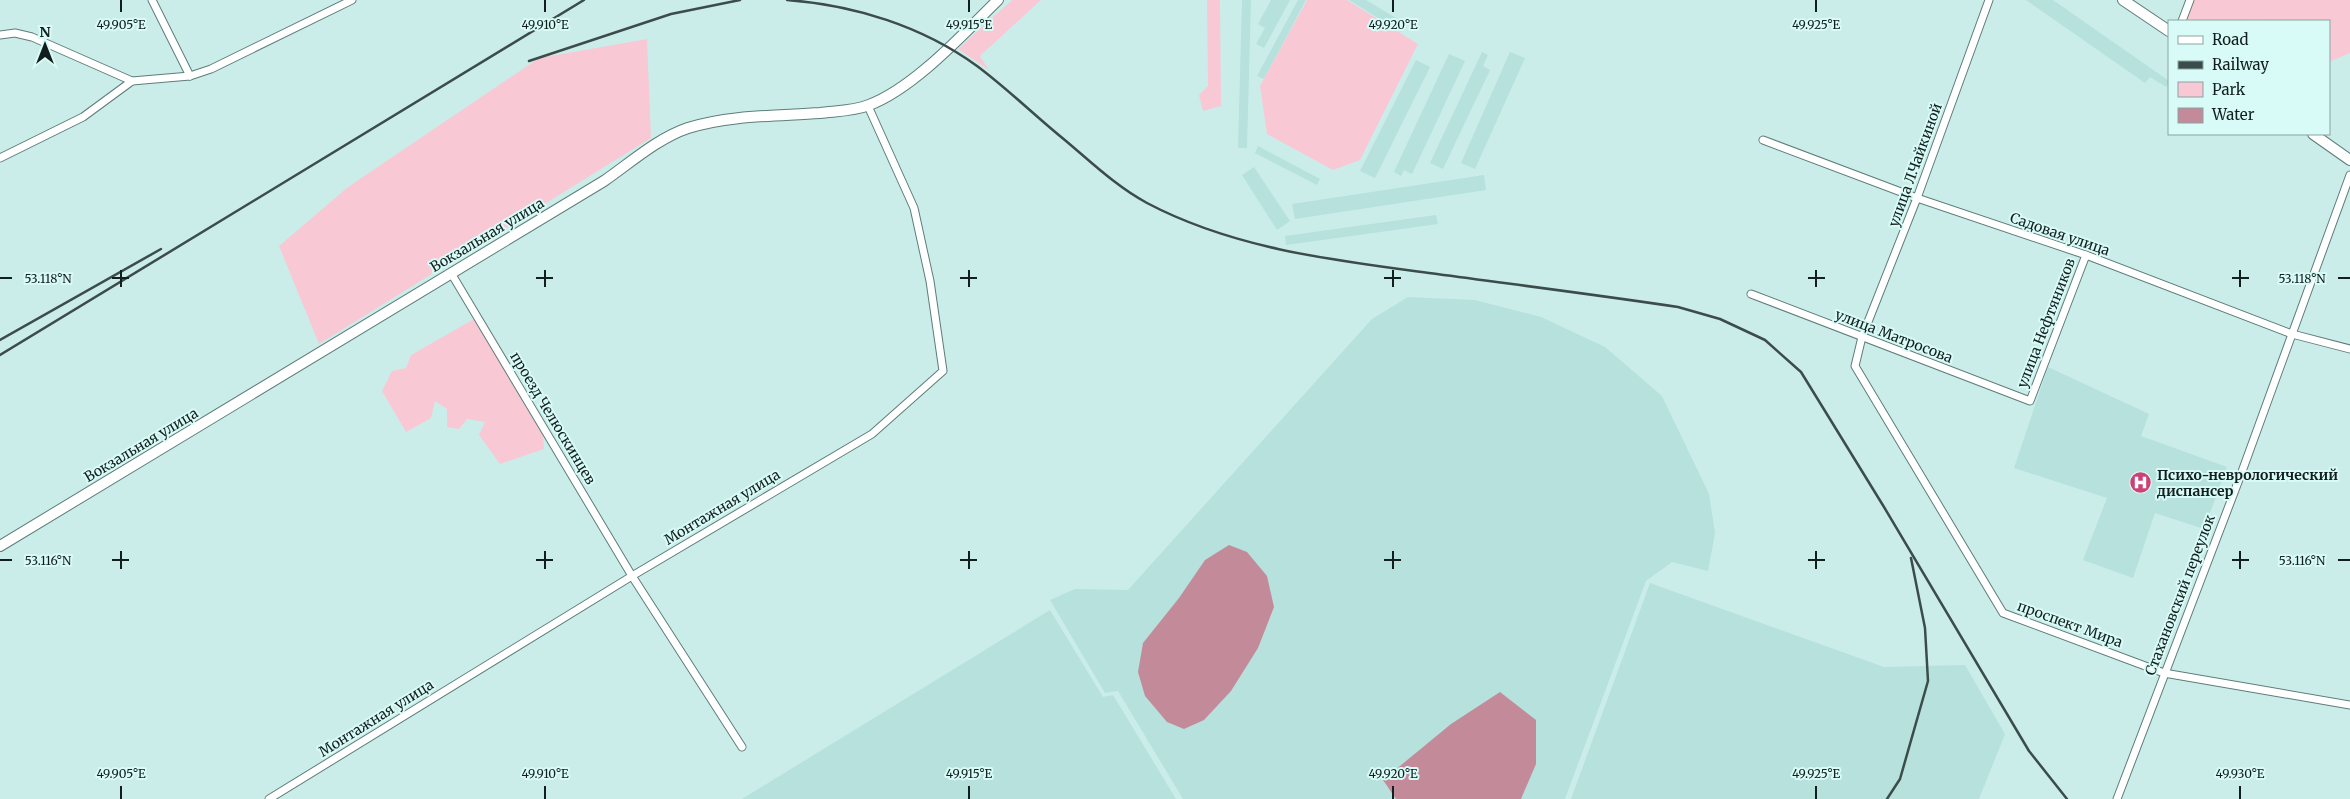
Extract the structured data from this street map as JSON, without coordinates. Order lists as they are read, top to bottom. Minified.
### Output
{"streets":{"street":["улица Л.Чайкиной","Садовая улица","Вокзальная улица","улица Нефтяников","улица Матросова","проезд Челюскинцев","Монтажная улица","Стахановский переулок","проспект Мира"]},"crossings":[["улица Л.Чайкиной","Садовая улица"],["улица Л.Чайкиной","улица Матросова"],["улица Л.Чайкиной","проспект Мира"],["Садовая улица","улица Нефтяников"],["Садовая улица","Стахановский переулок"],["Вокзальная улица","проезд Челюскинцев"],["Вокзальная улица","Монтажная улица"],["улица Нефтяников","улица Матросова"],["улица Матросова","проспект Мира"],["проезд Челюскинцев","Монтажная улица"],["Стахановский переулок","проспект Мира"]],"places":{"hospital":["Психо-неврологический диспансер"]},"legend":["Road","Railway","Park","Water"],"north":"top","coordinates":["49.905°E","49.910°E","49.915°E","49.920°E","49.925°E","53.118°N","53.116°N","49.930°E"]}
